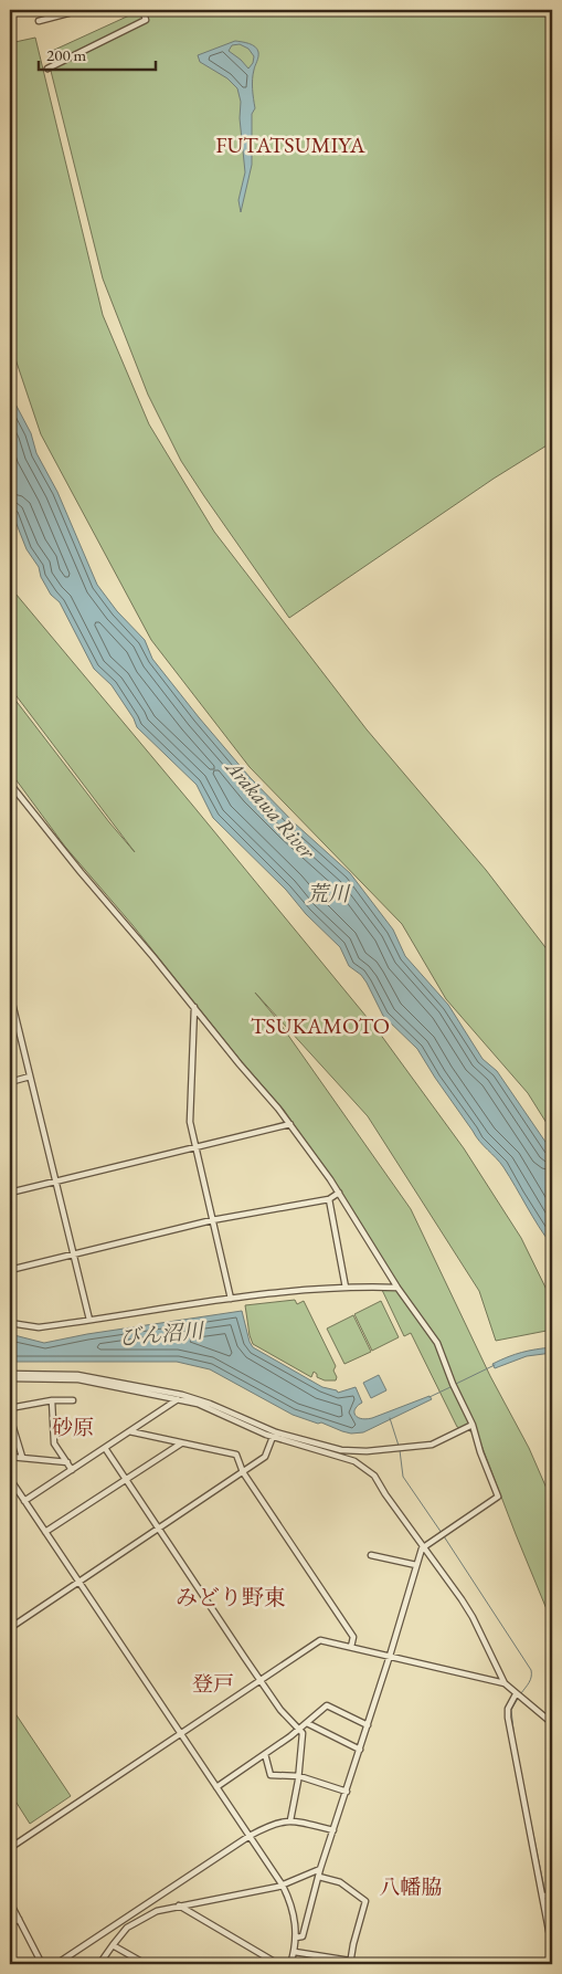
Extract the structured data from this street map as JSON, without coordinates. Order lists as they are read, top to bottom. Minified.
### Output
{"districts":["FUTATSUMIYA","TSUKAMOTO","砂原","みどり野東","登戸","八幡脇"],"water":["Arakawa River","荒川","びん沼川"],"scale_bar":"200 m"}
